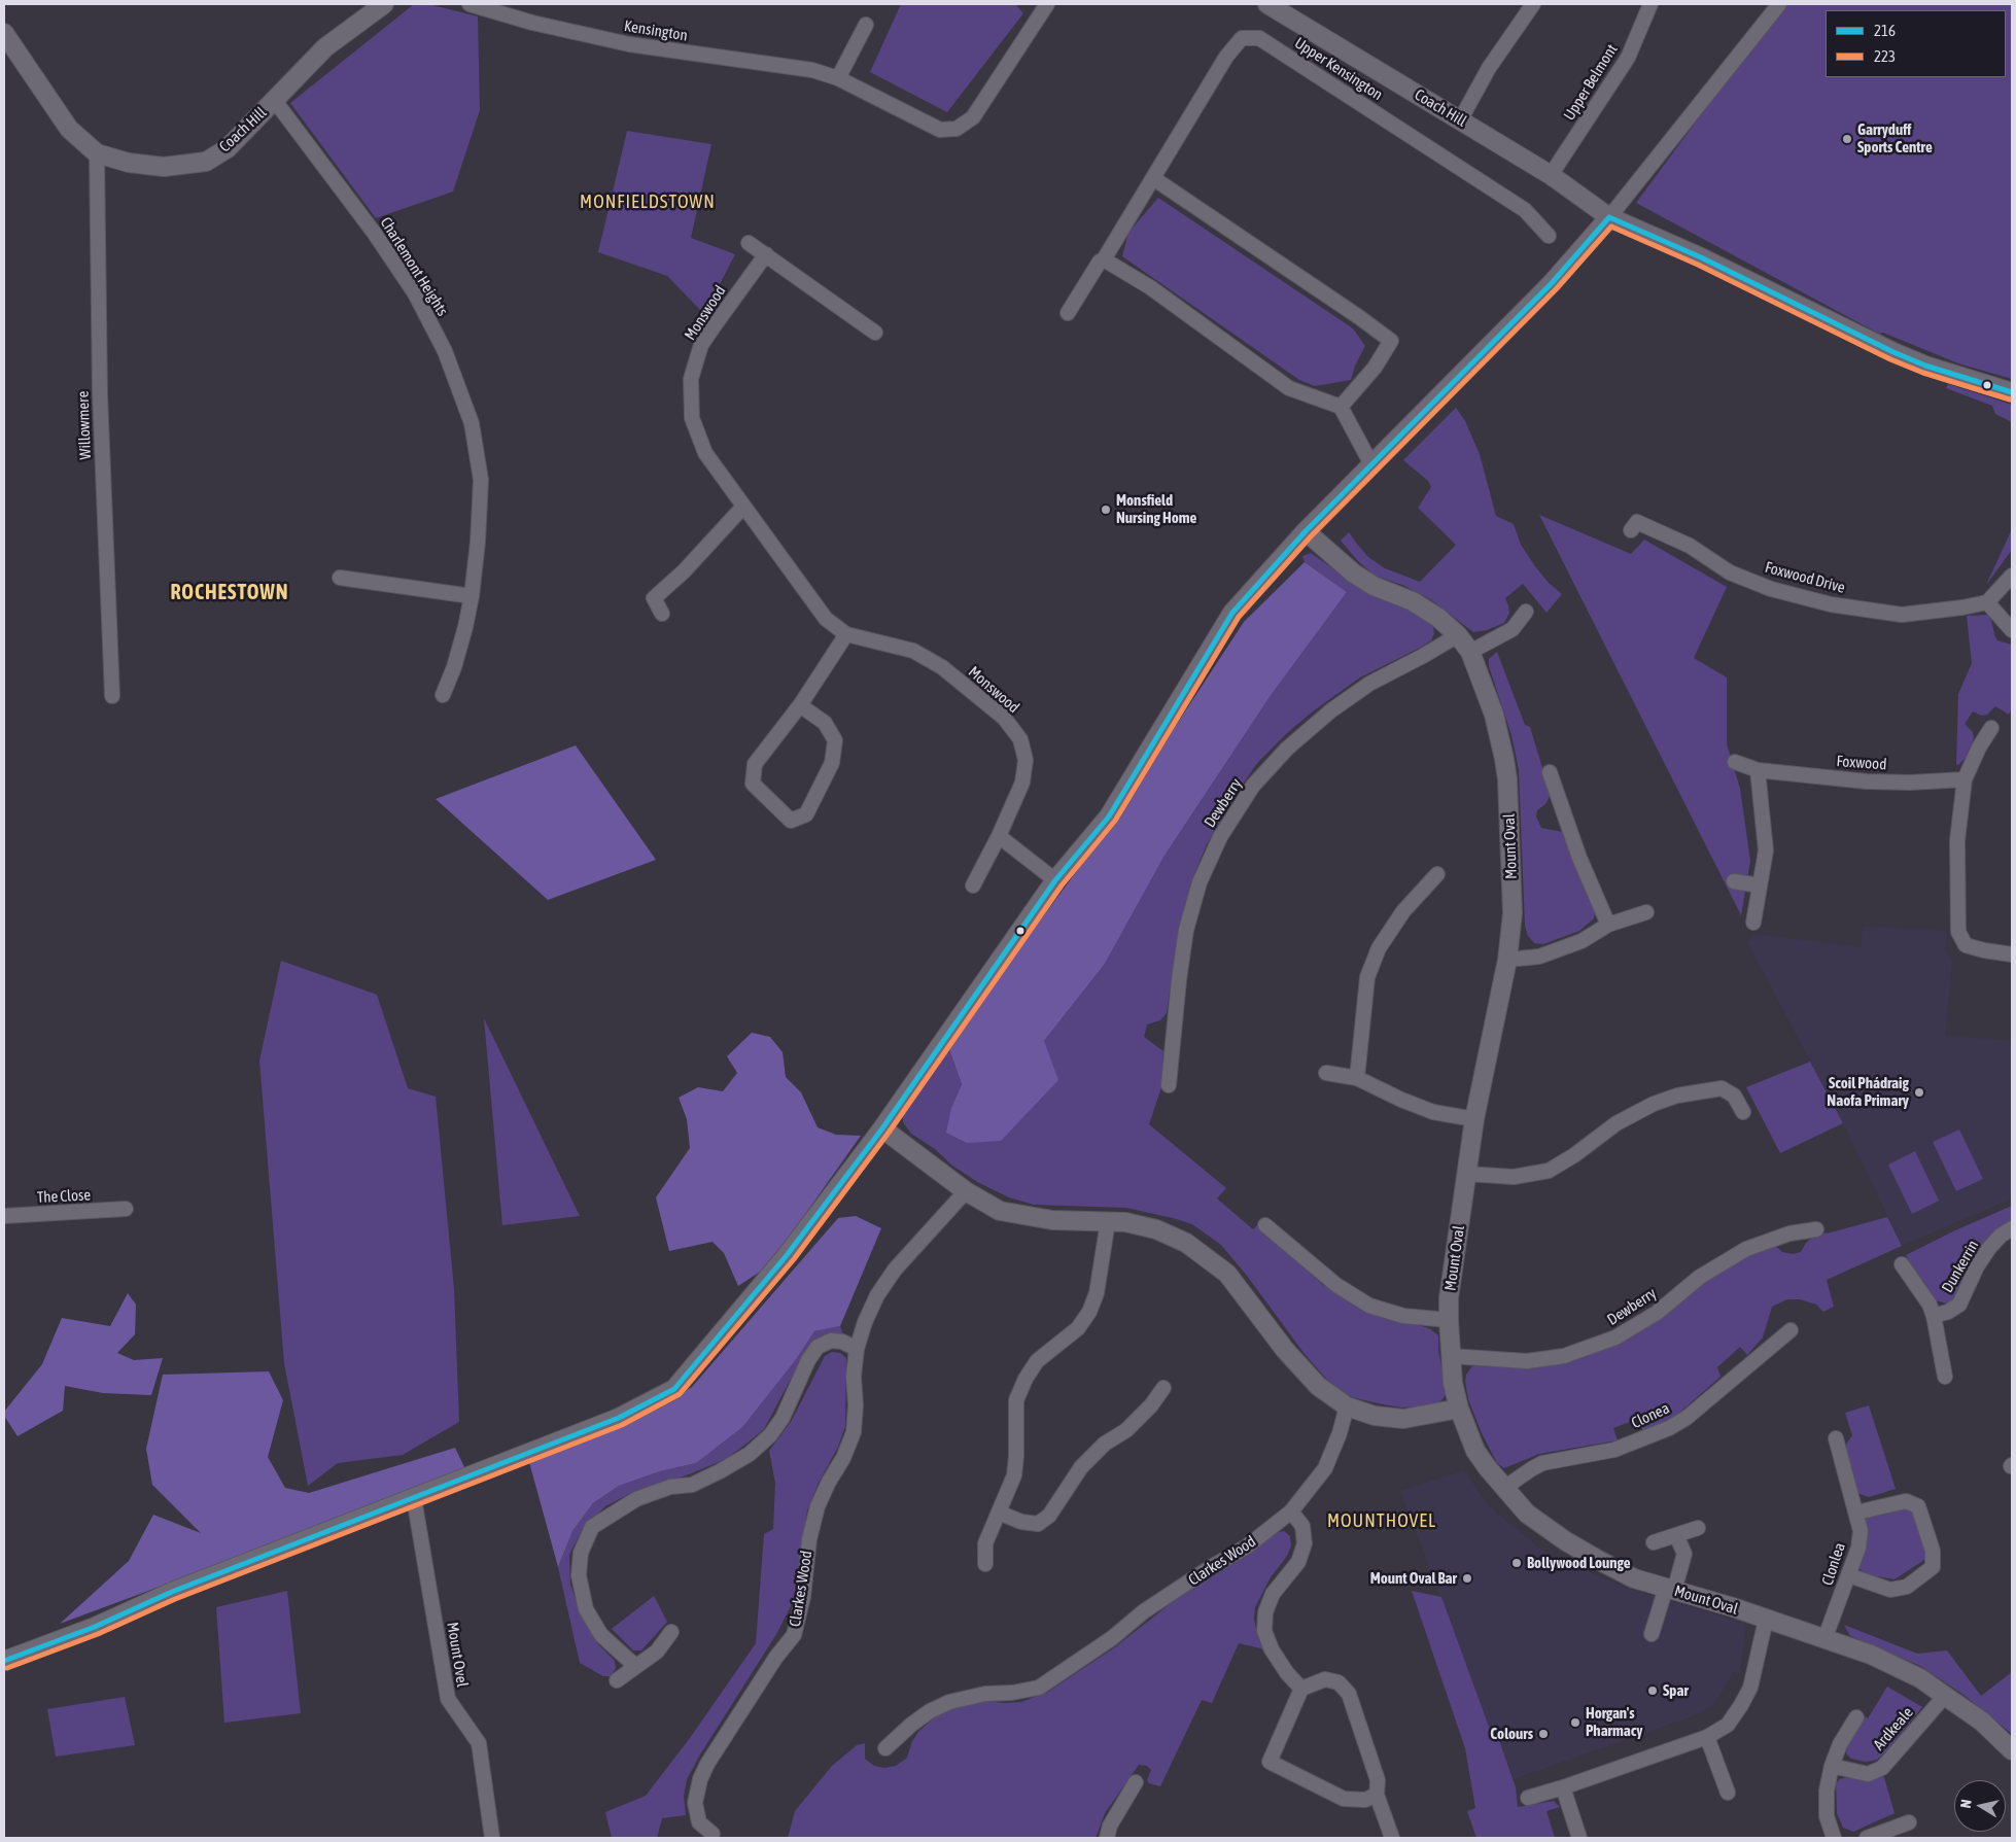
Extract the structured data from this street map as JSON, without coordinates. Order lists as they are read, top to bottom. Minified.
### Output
{"streets":{"street":["Kensington","Upper Kensington","Upper Belmont","Coach Hill","Charlemont Heights","Monswood","Willowmere","Foxwood Drive","Foxwood","Dewberry","Mount Oval","The Close","Dunkerrin","Clonea","Clarkes Wood","Clonlea","Mount Ovel","Ardkeale"]},"crossings":[["Upper Belmont","Coach Hill"],["Coach Hill","Charlemont Heights"],["Coach Hill","Willowmere"],["Dewberry","Mount Oval"],["Mount Oval","Clonea"],["Mount Oval","Clonlea"],["Mount Oval","Ardkeale"]],"districts":["MONFIELDSTOWN","ROCHESTOWN","MOUNTHOVEL"],"places":["Garryduff Sports Centre","Monsfield Nursing Home","Scoil Phádraig Naofa Primary","Bollywood Lounge","Mount Oval Bar","Spar","Horgan's Pharmacy","Colours"],"lines":["transit line 216","transit line 223"],"legend":["216","223"],"north":"left"}
